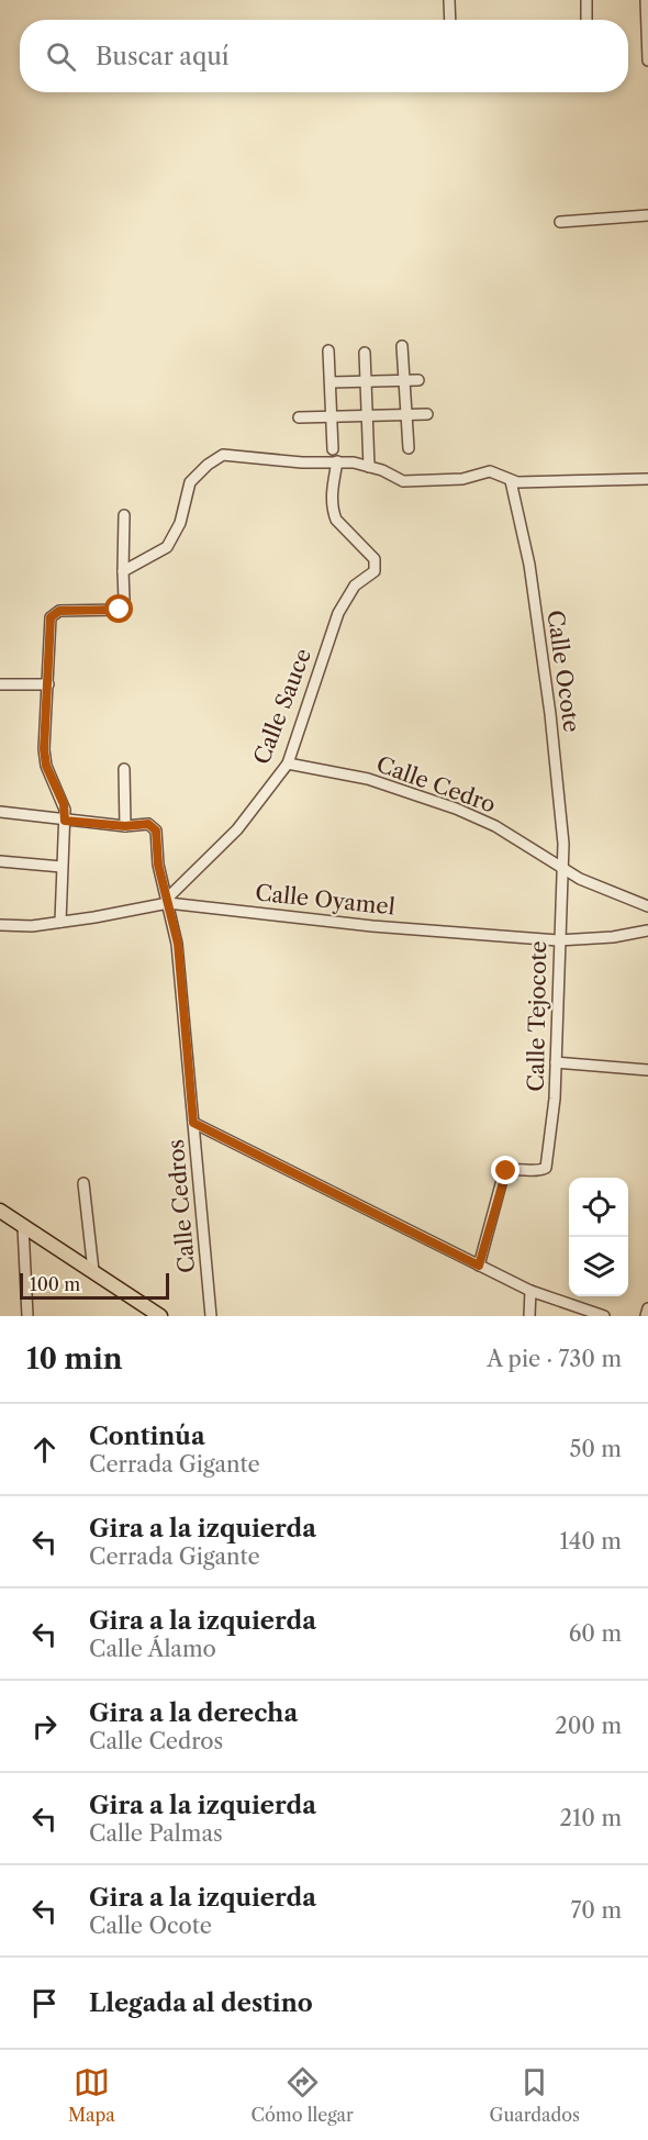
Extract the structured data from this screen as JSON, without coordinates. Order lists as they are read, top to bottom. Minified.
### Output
{"streets":{"street":["Calle Ocote","Calle Sauce","Calle Cedro","Calle Oyamel","Calle Tejocote","Calle Cedros"]},"crossings":[["Calle Ocote","Calle Cedro"],["Calle Ocote","Calle Tejocote"],["Calle Sauce","Calle Cedro"],["Calle Sauce","Calle Oyamel"],["Calle Sauce","Calle Cedros"],["Calle Cedro","Calle Tejocote"],["Calle Oyamel","Calle Tejocote"],["Calle Oyamel","Calle Cedros"]],"scale_bar":"100 m","page":{"search":"Buscar aquí","scale":"100 m","heading":["10 min","A pie · 730 m"],"list":[["Continúa","Cerrada Gigante","50 m"],["Gira a la izquierda","Cerrada Gigante","140 m"],["Gira a la izquierda","Calle Álamo","60 m"],["Gira a la derecha","Calle Cedros","200 m"],["Gira a la izquierda","Calle Palmas","210 m"],["Gira a la izquierda","Calle Ocote","70 m"],"Llegada al destino"],"nav":["Mapa","Cómo llegar","Guardados"]}}
